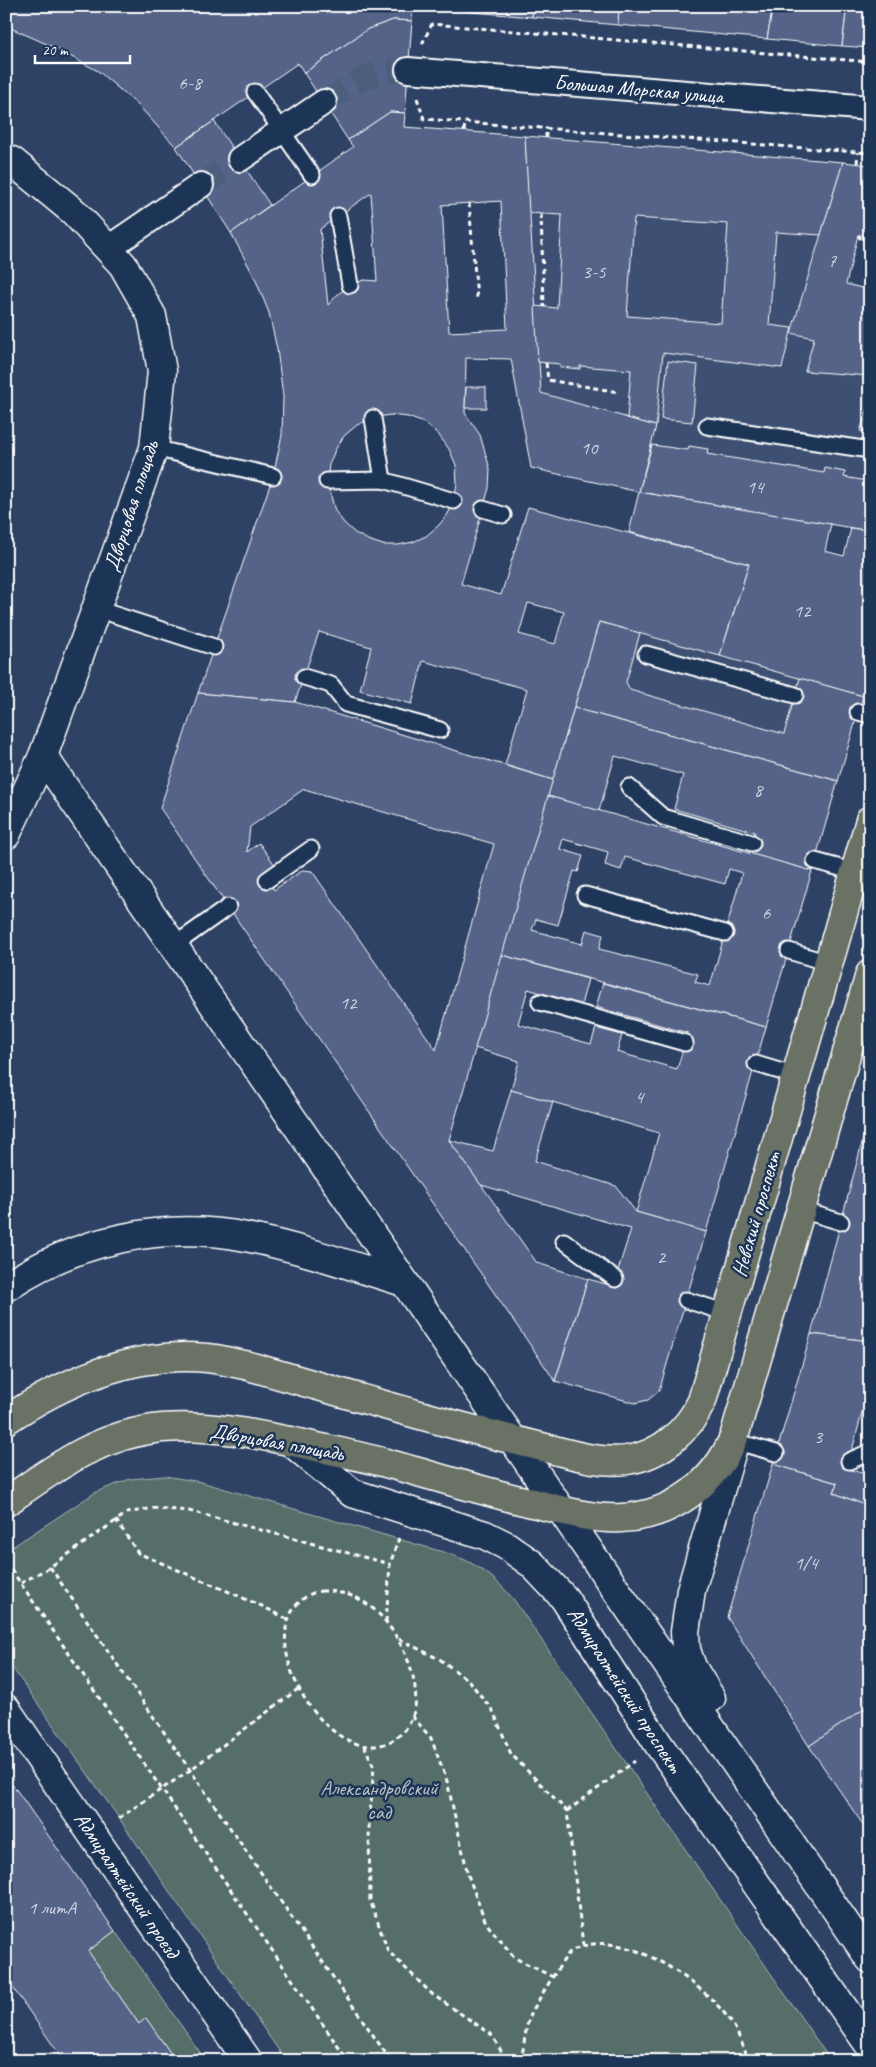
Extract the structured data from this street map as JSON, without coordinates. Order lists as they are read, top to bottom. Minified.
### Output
{"streets":{"main road":["Дворцовая площадь","Невский проспект"],"street":["Большая Морская улица","Адмиралтейский проспект","Адмиралтейский проезд"]},"crossings":[["Дворцовая площадь","Невский проспект"],["Дворцовая площадь","Адмиралтейский проспект"]],"parks":["Александровский сад"],"house_numbers":["6-8","7","3-5","10","14","12","8","6","12","4","2","3","1/4","1 литА"],"scale_bar":"20 m"}
